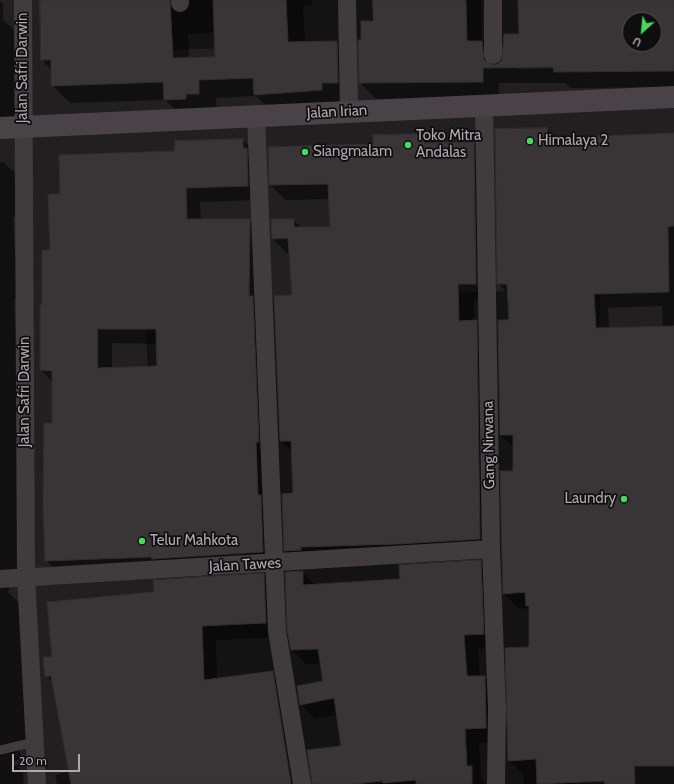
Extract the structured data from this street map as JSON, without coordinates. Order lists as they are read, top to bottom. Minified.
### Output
{"streets":{"main road":["Jalan Irian"],"street":["Jalan Safri Darwin","Gang Nirwana","Jalan Tawes"]},"crossings":[["Jalan Safri Darwin","Jalan Irian"],["Jalan Safri Darwin","Jalan Tawes"],["Jalan Irian","Gang Nirwana"],["Gang Nirwana","Jalan Tawes"]],"places":["Himalaya 2","Toko Mitra Andalas","Siangmalam","Laundry","Telur Mahkota"],"scale_bar":"20 m","north":"bottom left"}
